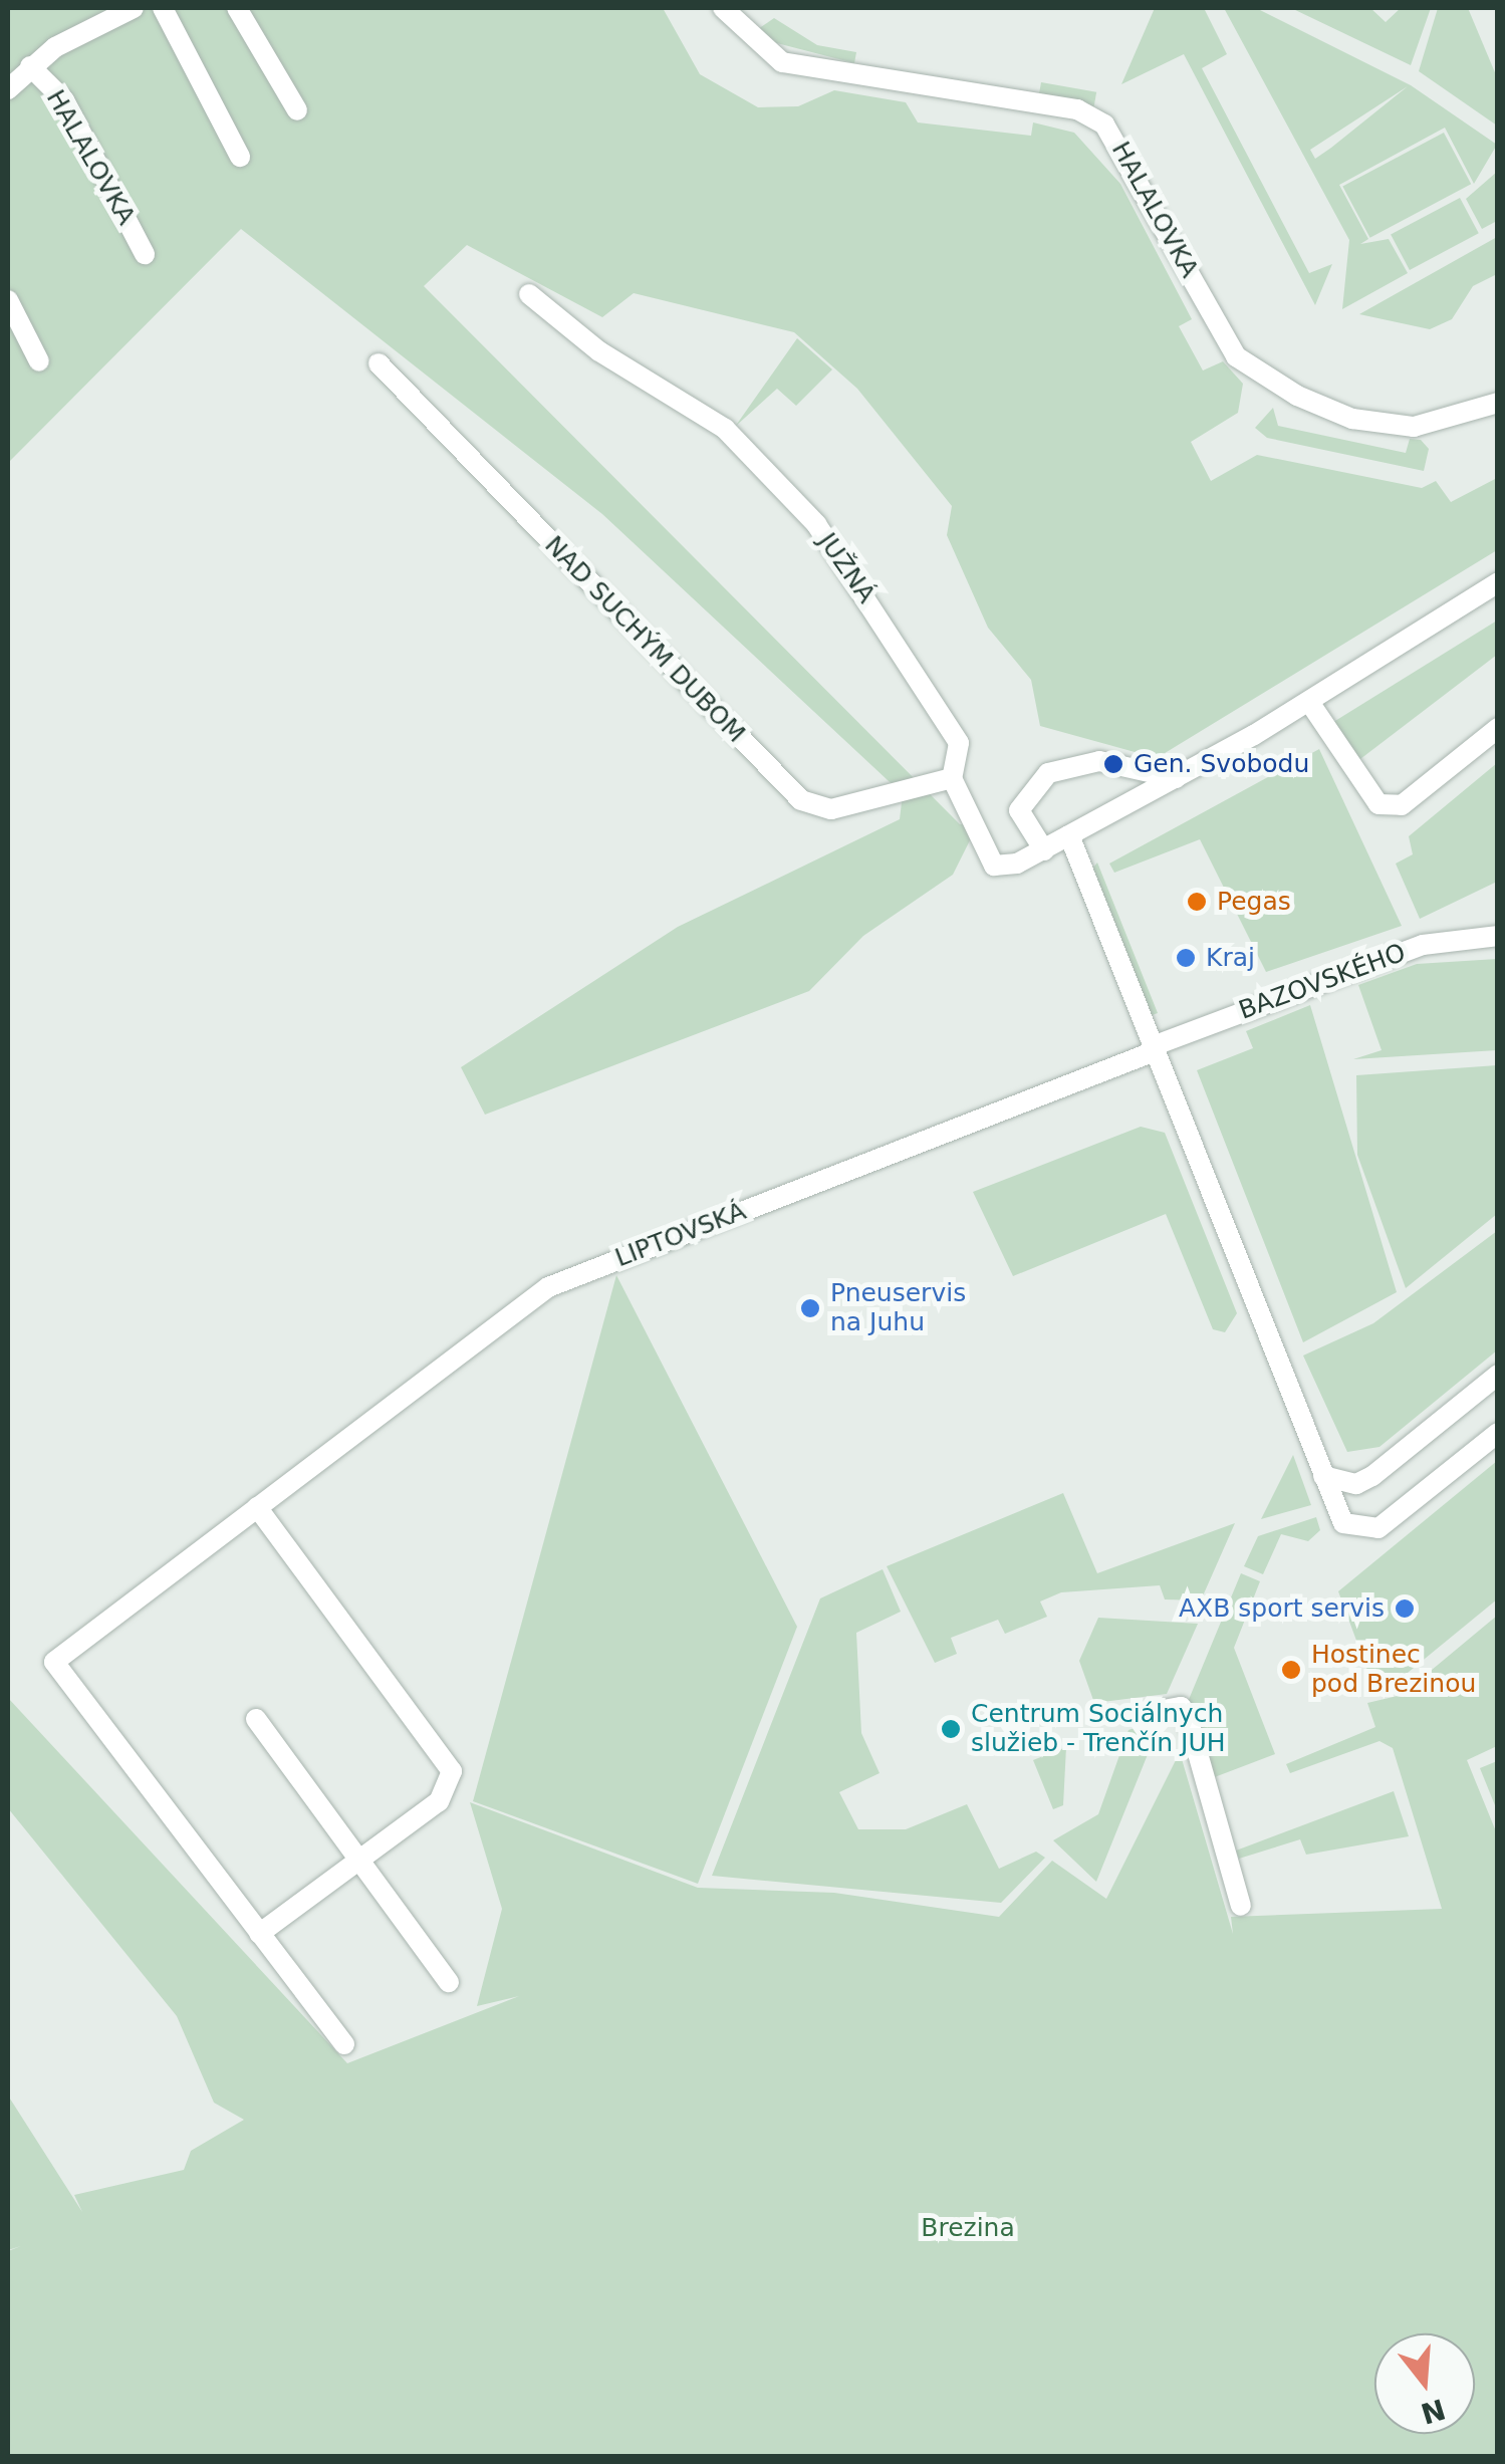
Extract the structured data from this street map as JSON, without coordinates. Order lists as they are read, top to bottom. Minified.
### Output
{"streets":{"street":["HALALOVKA","JUŽNÁ","NAD SUCHÝM DUBOM","BAZOVSKÉHO","LIPTOVSKÁ"]},"crossings":[["JUŽNÁ","NAD SUCHÝM DUBOM"],["BAZOVSKÉHO","LIPTOVSKÁ"]],"parks":["Brezina"],"places":["Gen. Svobodu","Pegas","Kraj","Pneuservis na Juhu","AXB sport servis","Hostinec pod Brezinou","Centrum Sociálnych služieb - Trenčín JUH"],"north":"bottom"}
